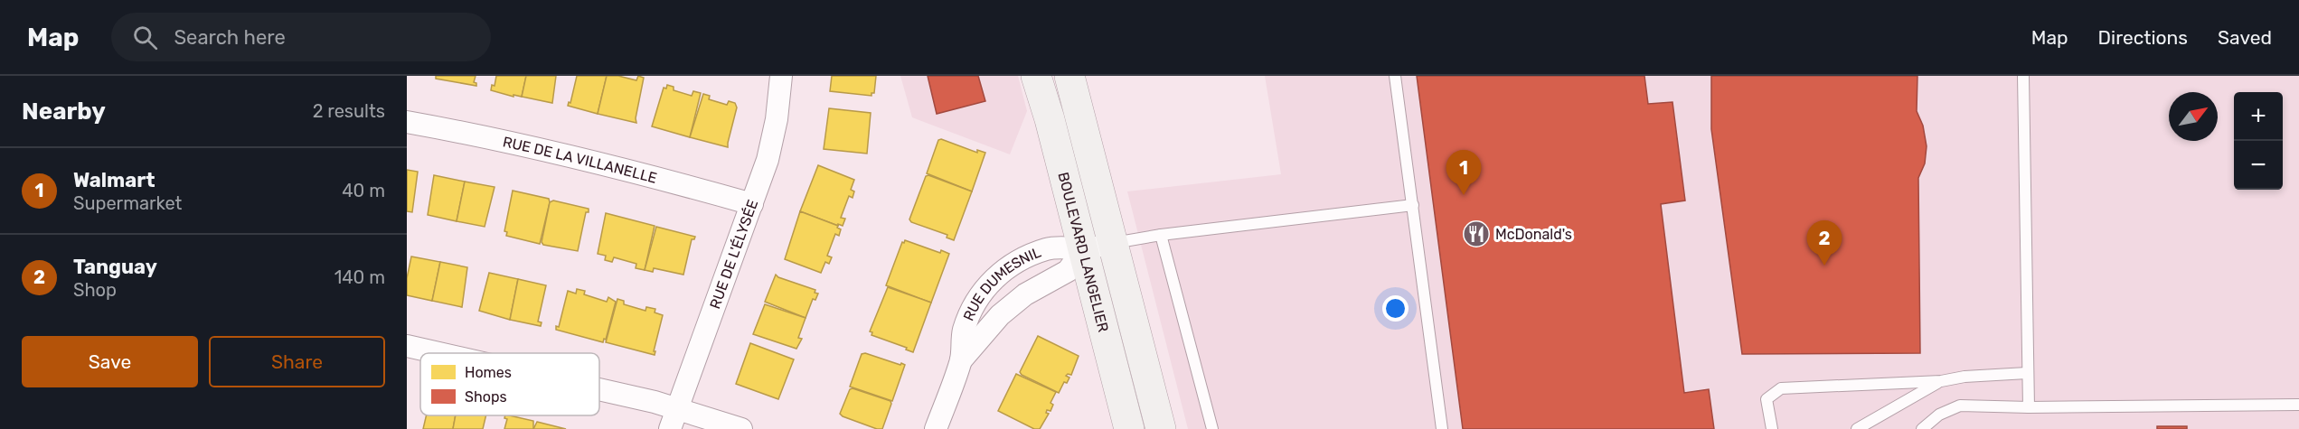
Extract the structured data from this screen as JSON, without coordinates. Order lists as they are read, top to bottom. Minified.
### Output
{"streets":{"main road":["BOULEVARD LANGELIER"],"street":["RUE DE LA VILLANELLE","RUE DE L'ÉLYSÉE","RUE DUMESNIL"]},"crossings":[["RUE DE LA VILLANELLE","RUE DE L'ÉLYSÉE"],["BOULEVARD LANGELIER","RUE DUMESNIL"]],"places":{"restaurant":["McDonald's"]},"legend":["Homes","Shops"],"north":"top right","page":{"header":"Map","search":"Search here","nav":["Map","Directions","Saved"],"heading":["Nearby","2 results"],"map_buttons":["+","−"],"list":[{"mark":"1","name":"Walmart","note":"Supermarket","value":"40 m"},{"mark":"2","name":"Tanguay","note":"Shop","value":"140 m"}],"pins":["1","2"],"buttons":["Save","Share"]}}
